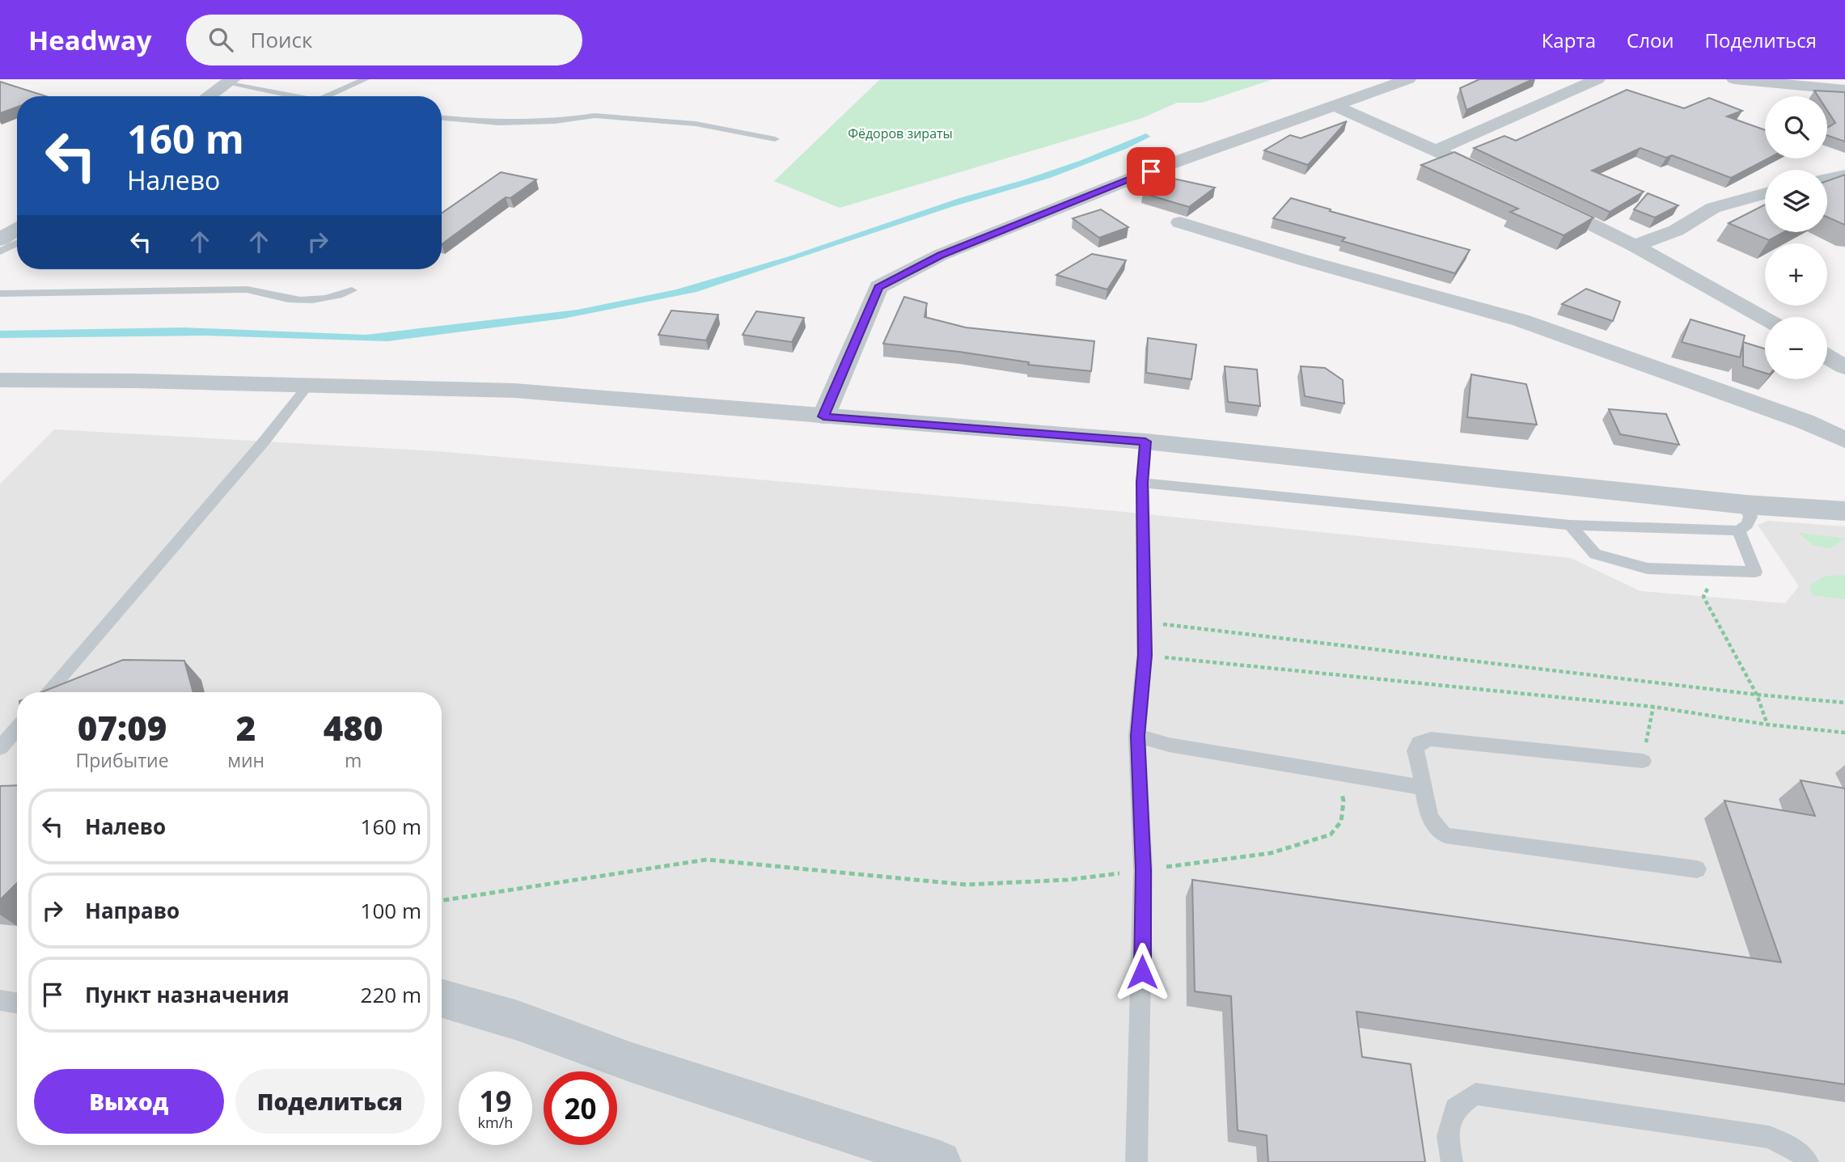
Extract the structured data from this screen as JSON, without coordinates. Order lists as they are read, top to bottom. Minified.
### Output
{"parks":["Фёдоров зираты"],"page":{"header":"Headway","search":"Поиск","nav":["Карта","Слои","Поделиться"],"map_buttons":["+","−"],"turn":["160 m","Налево"],"eta":["07:09","Прибытие","2","мин","480","m"],"list":[{"name":"Налево","value":"160 m"},{"name":"Направо","value":"100 m"},{"name":"Пункт назначения","value":"220 m"}],"buttons":["Выход","Поделиться"],"speed":"19 km/h","limit":"20"}}
